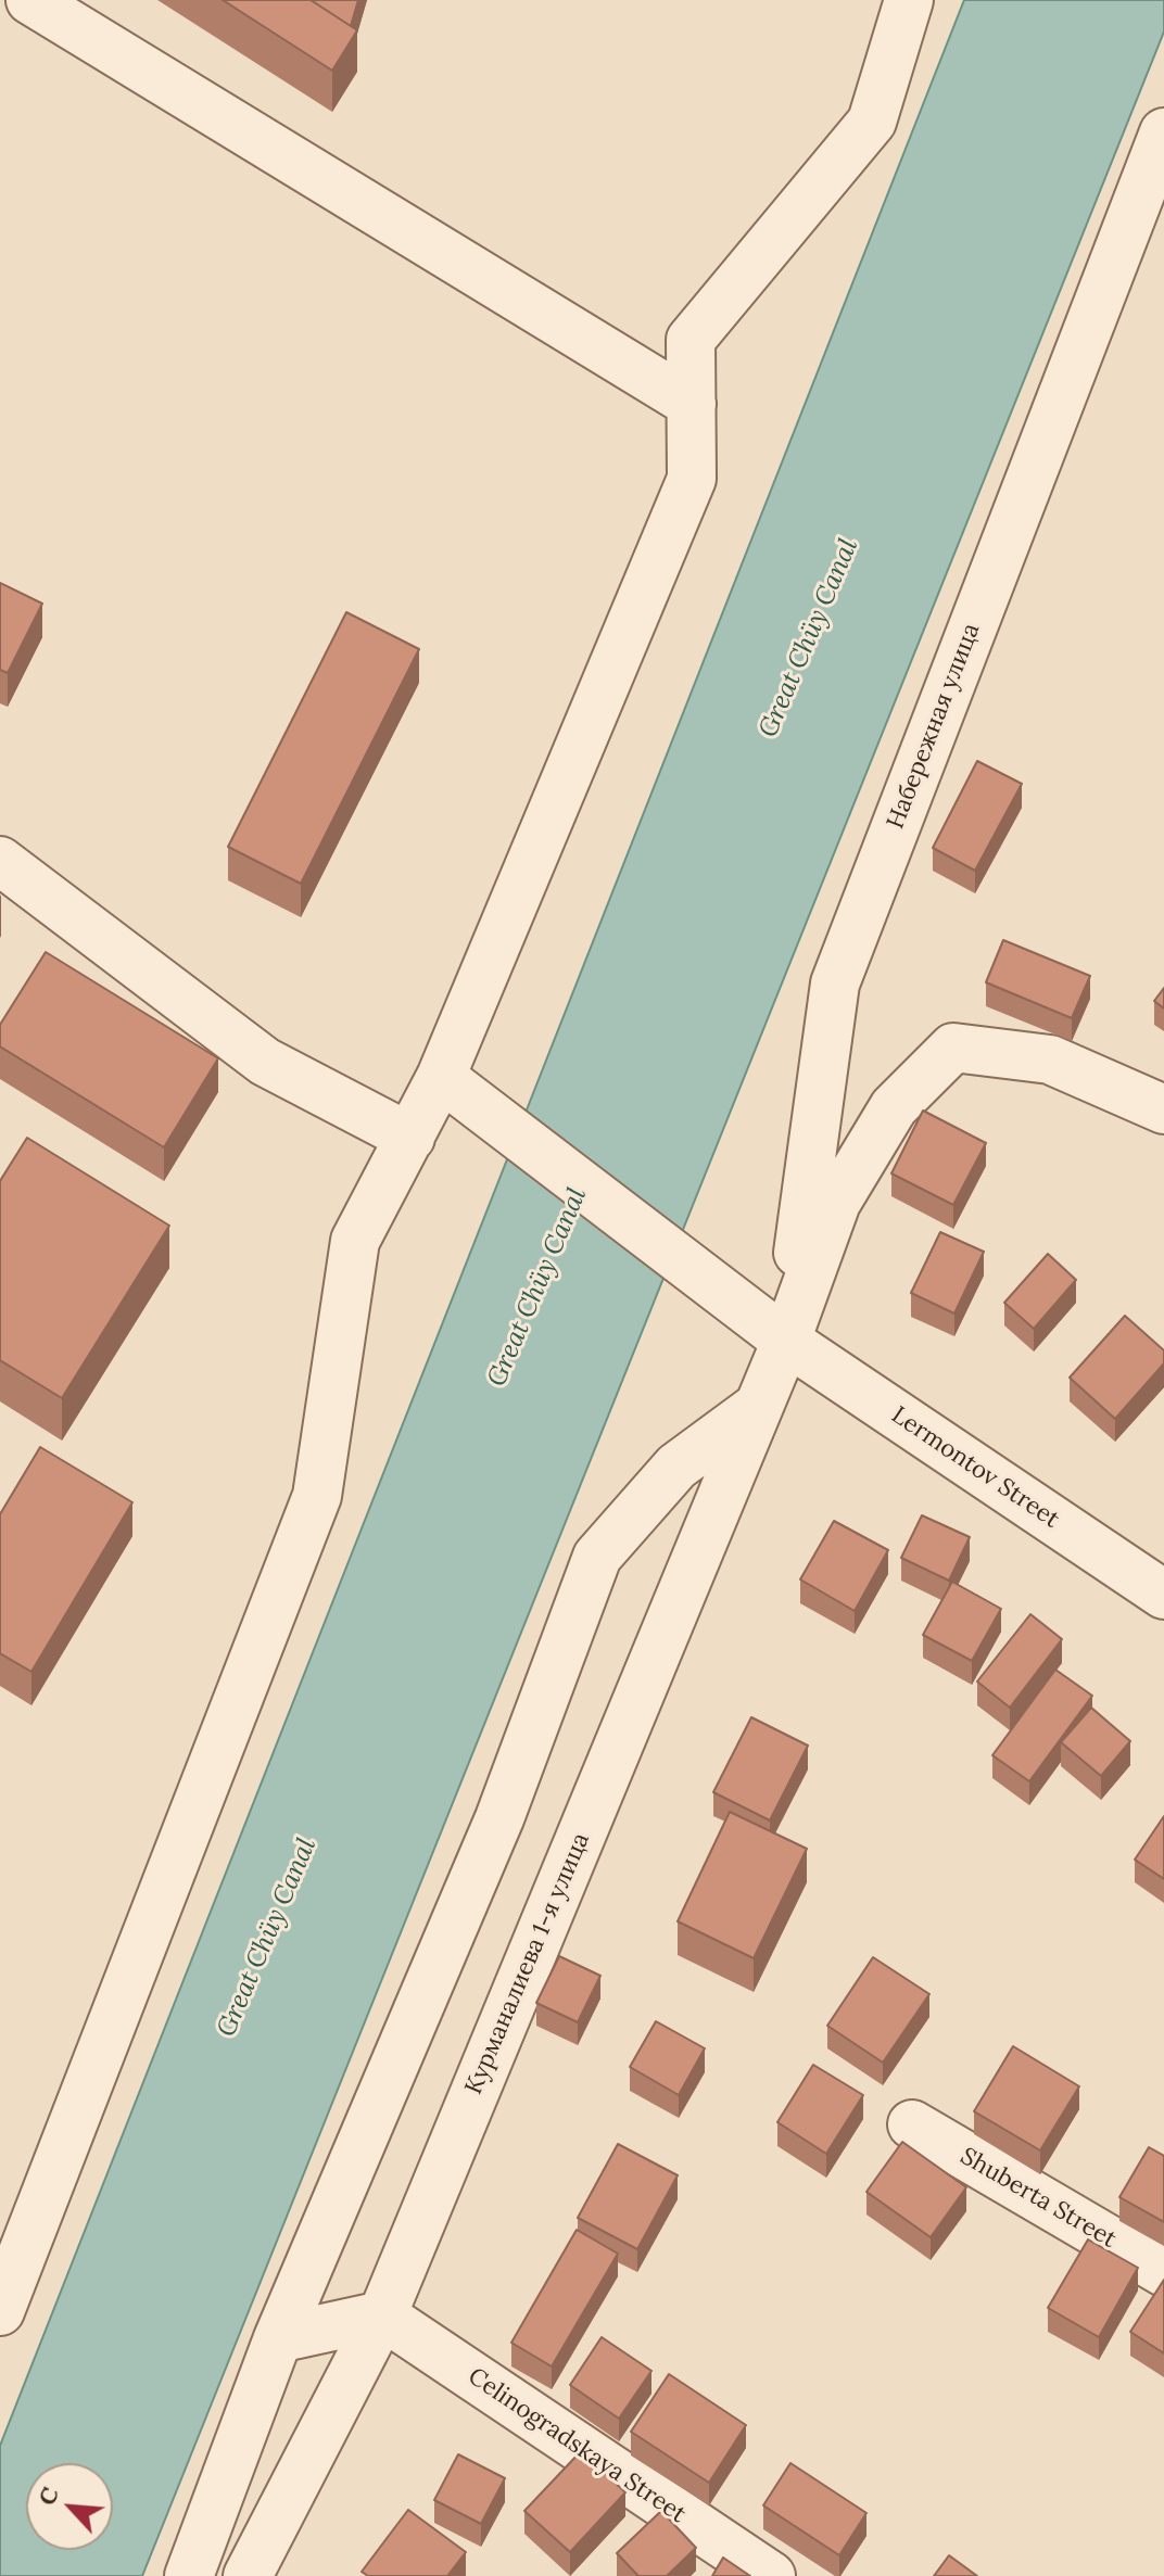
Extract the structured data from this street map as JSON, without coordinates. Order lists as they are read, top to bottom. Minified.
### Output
{"streets":{"street":["Набережная улица","Lermontov Street","Курманалиева 1-я улица","Shuberta Street","Celinogradskaya Street"]},"crossings":[["Набережная улица","Lermontov Street"],["Набережная улица","Курманалиева 1-я улица"],["Lermontov Street","Курманалиева 1-я улица"],["Курманалиева 1-я улица","Celinogradskaya Street"]],"water":["Great Chüy Canal"],"north":"top left"}
